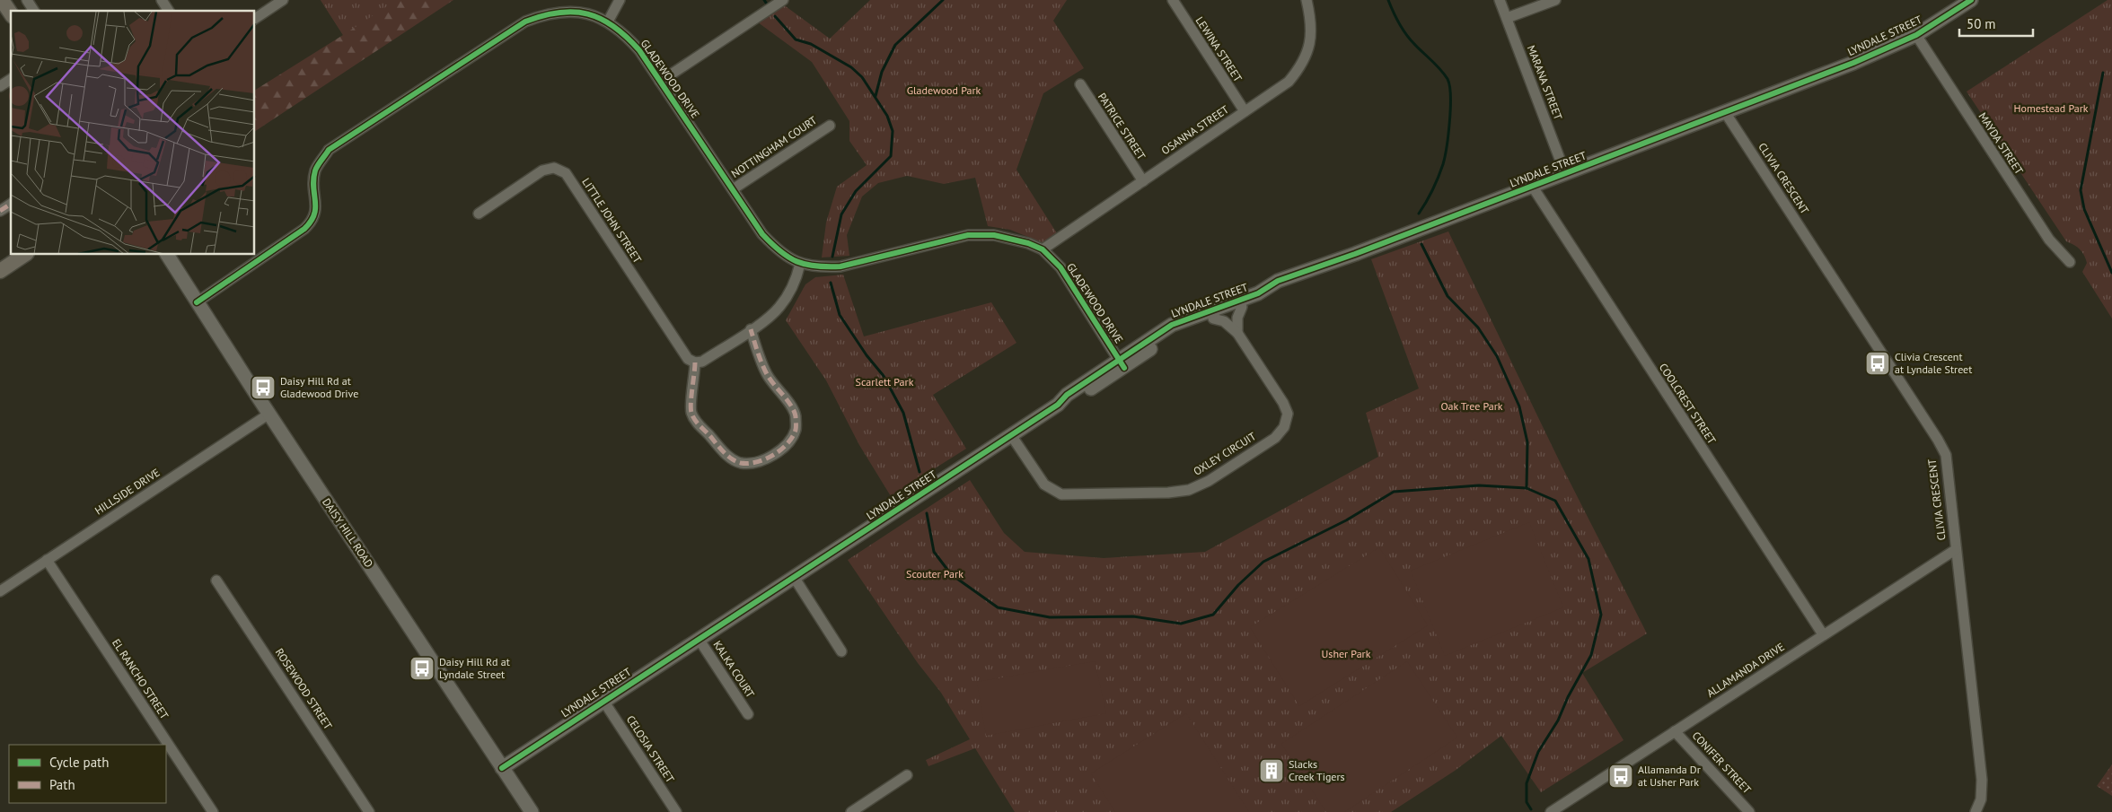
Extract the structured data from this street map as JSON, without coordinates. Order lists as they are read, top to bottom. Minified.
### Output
{"streets":{"street":["LYNDALE STREET","LEWINA STREET","GLADEWOOD DRIVE","MARANA STREET","PATRICE STREET","OSANNA STREET","MAYDA STREET","NOTTINGHAM COURT","CLIVIA CRESCENT","LITTLE JOHN STREET","COOLCREST STREET","OXLEY CIRCUIT","HILLSIDE DRIVE","DAISY HILL ROAD","KALKA COURT","ALLAMANDA DRIVE","EL RANCHO STREET","ROSEWOOD STREET","CELOSIA STREET","CONIFER STREET"]},"crossings":[["LYNDALE STREET","GLADEWOOD DRIVE"],["LYNDALE STREET","MARANA STREET"],["LYNDALE STREET","MAYDA STREET"],["LYNDALE STREET","CLIVIA CRESCENT"],["LYNDALE STREET","COOLCREST STREET"],["LYNDALE STREET","OXLEY CIRCUIT"],["LYNDALE STREET","DAISY HILL ROAD"],["LYNDALE STREET","KALKA COURT"],["LYNDALE STREET","CELOSIA STREET"],["LEWINA STREET","OSANNA STREET"],["GLADEWOOD DRIVE","OSANNA STREET"],["GLADEWOOD DRIVE","NOTTINGHAM COURT"],["GLADEWOOD DRIVE","DAISY HILL ROAD"],["PATRICE STREET","OSANNA STREET"],["CLIVIA CRESCENT","ALLAMANDA DRIVE"],["COOLCREST STREET","ALLAMANDA DRIVE"],["HILLSIDE DRIVE","DAISY HILL ROAD"],["HILLSIDE DRIVE","EL RANCHO STREET"],["ALLAMANDA DRIVE","CONIFER STREET"]],"parks":["Gladewood Park","Homestead Park","Scarlett Park","Oak Tree Park","Scouter Park","Usher Park"],"places":{"bus stop":["Clivia Crescent at Lyndale Street","Daisy Hill Rd at Gladewood Drive","Daisy Hill Rd at Lyndale Street","Allamanda Dr at Usher Park"],"building":["Slacks Creek Tigers"]},"legend":["Cycle path","Path"],"scale_bar":"50 m"}
